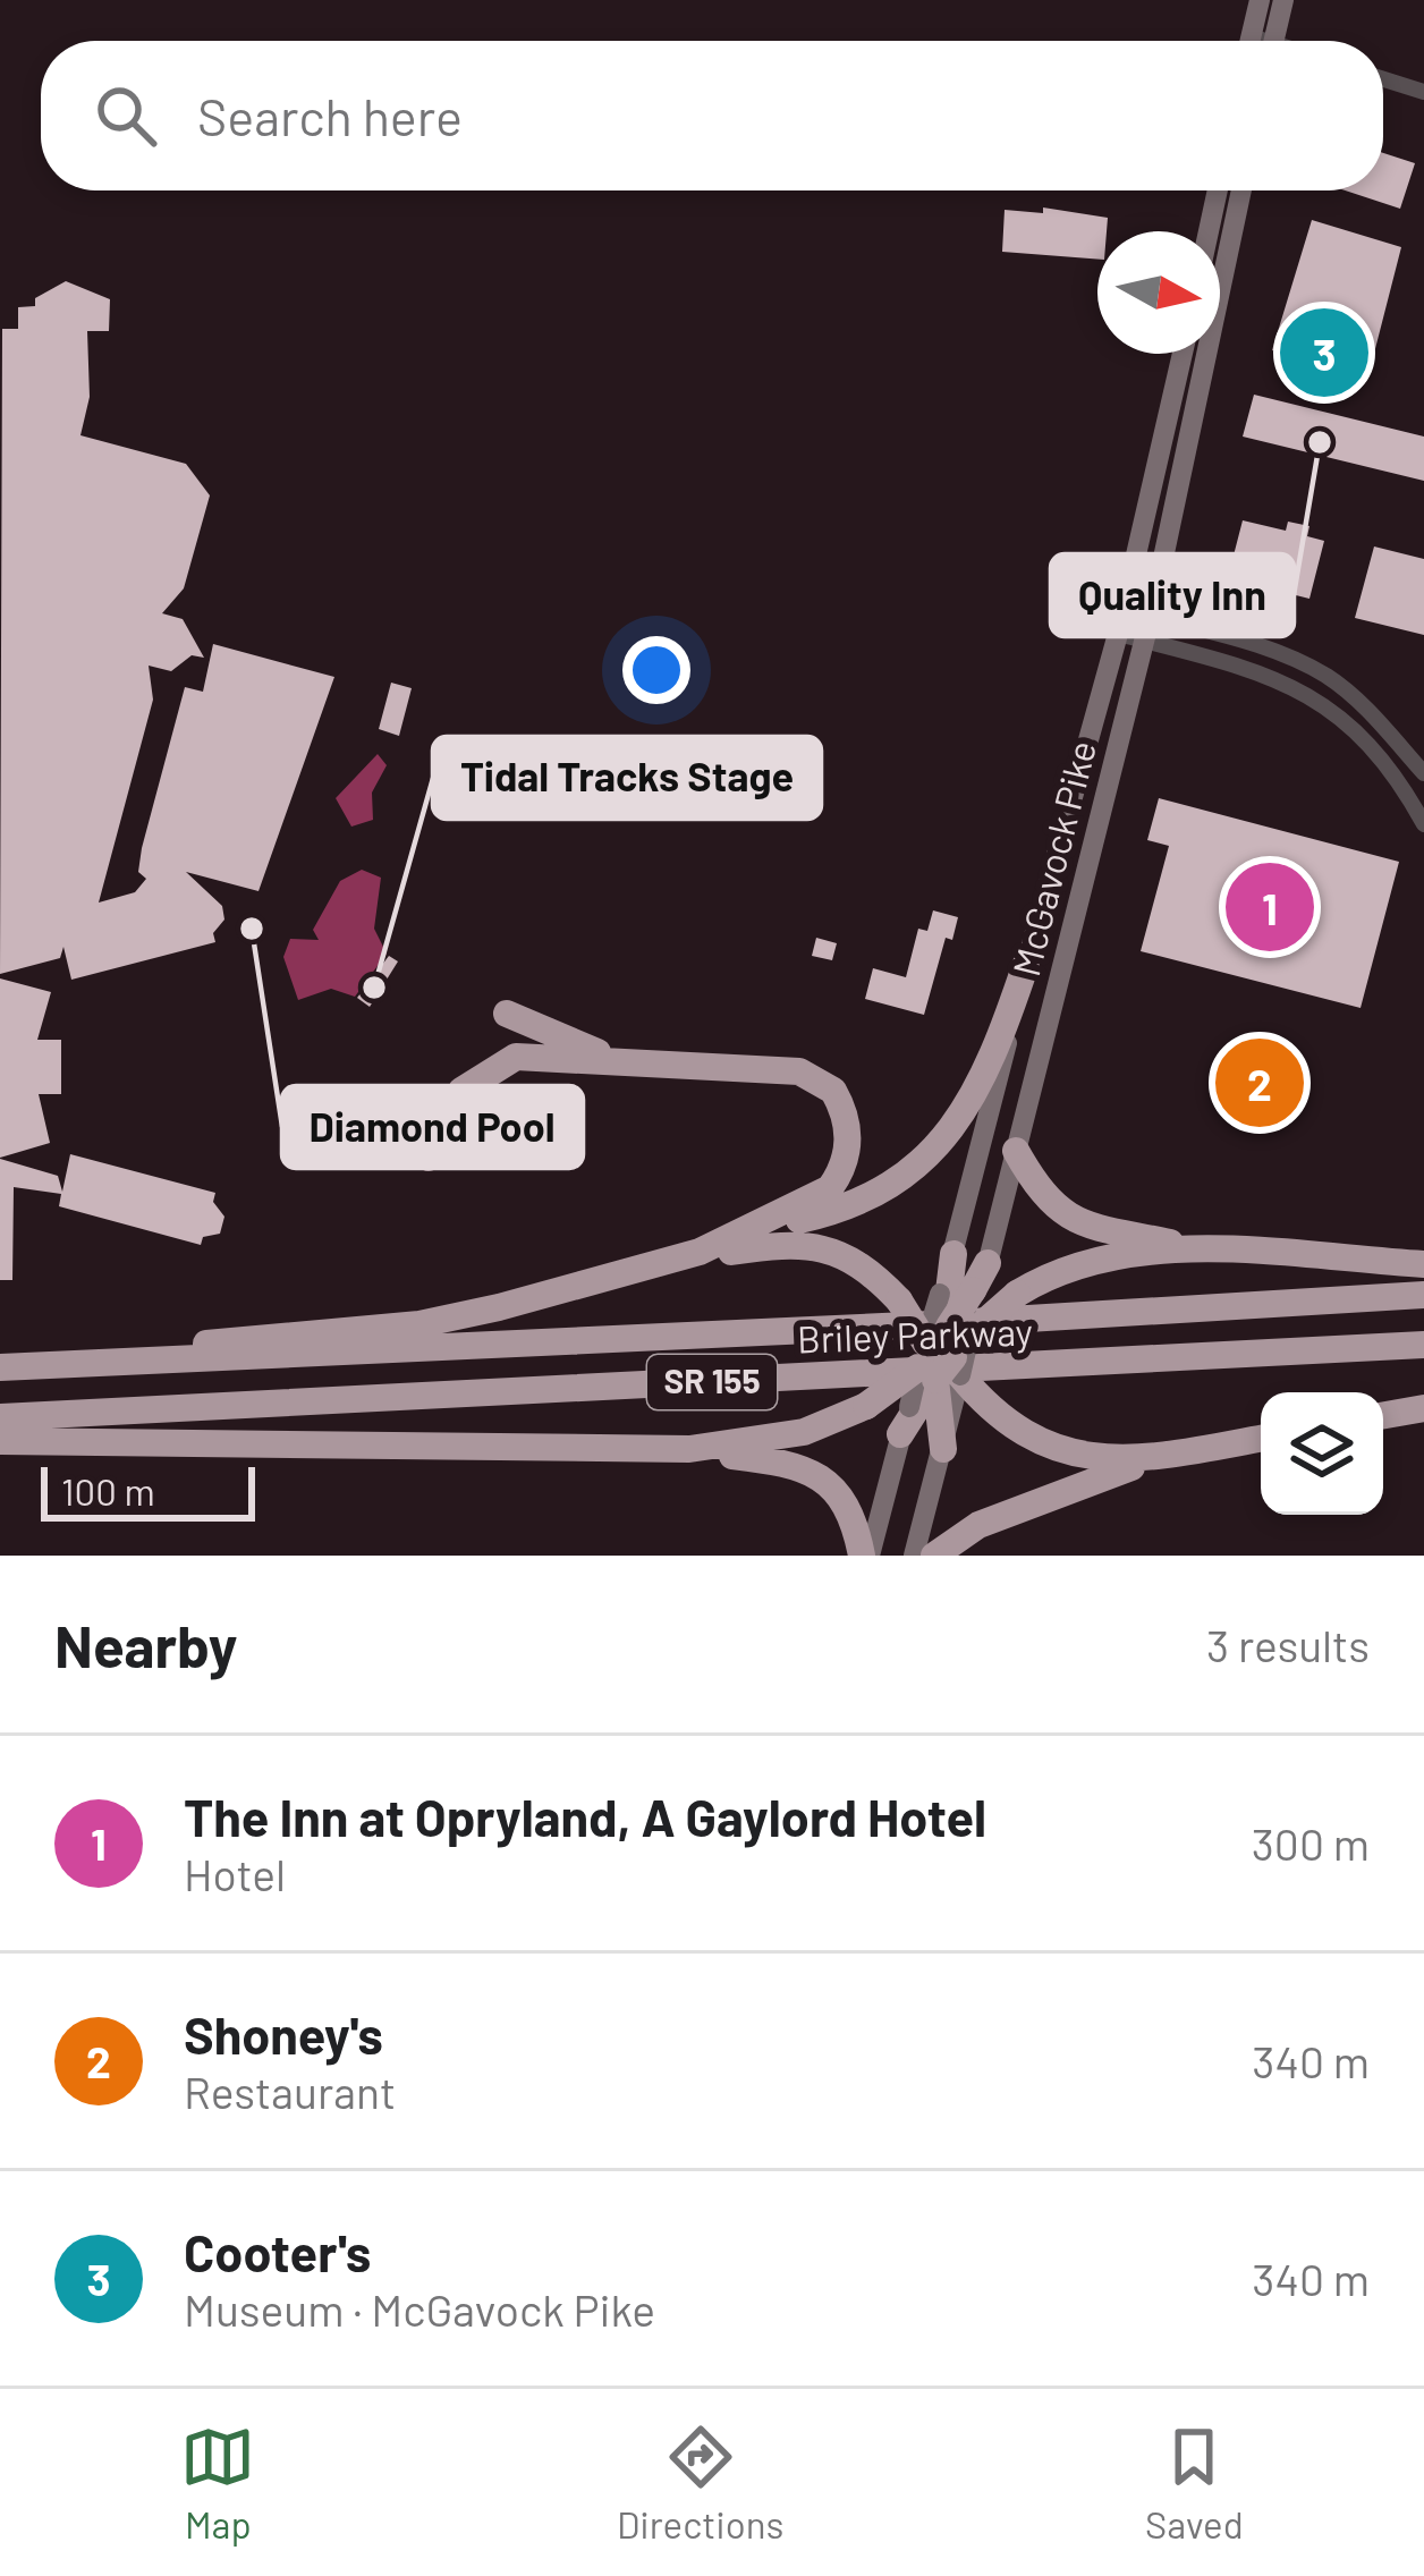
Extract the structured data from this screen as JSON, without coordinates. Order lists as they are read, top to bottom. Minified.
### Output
{"streets":{"highway":["Briley Parkway","SR 155"],"street":["McGavock Pike"]},"places":["Quality Inn","Diamond Pool","Tidal Tracks Stage"],"scale_bar":"100 m","north":"right","page":{"search":"Search here","pins":["3","1","2"],"scale":"100 m","heading":["Nearby","3 results"],"list":[{"mark":"1","name":"The Inn at Opryland, A Gaylord Hotel","note":"Hotel","value":"300 m"},{"mark":"2","name":"Shoney's","note":"Restaurant","value":"340 m"},{"mark":"3","name":"Cooter's","note":"Museum · McGavock Pike","value":"340 m"}],"nav":["Map","Directions","Saved"]}}
